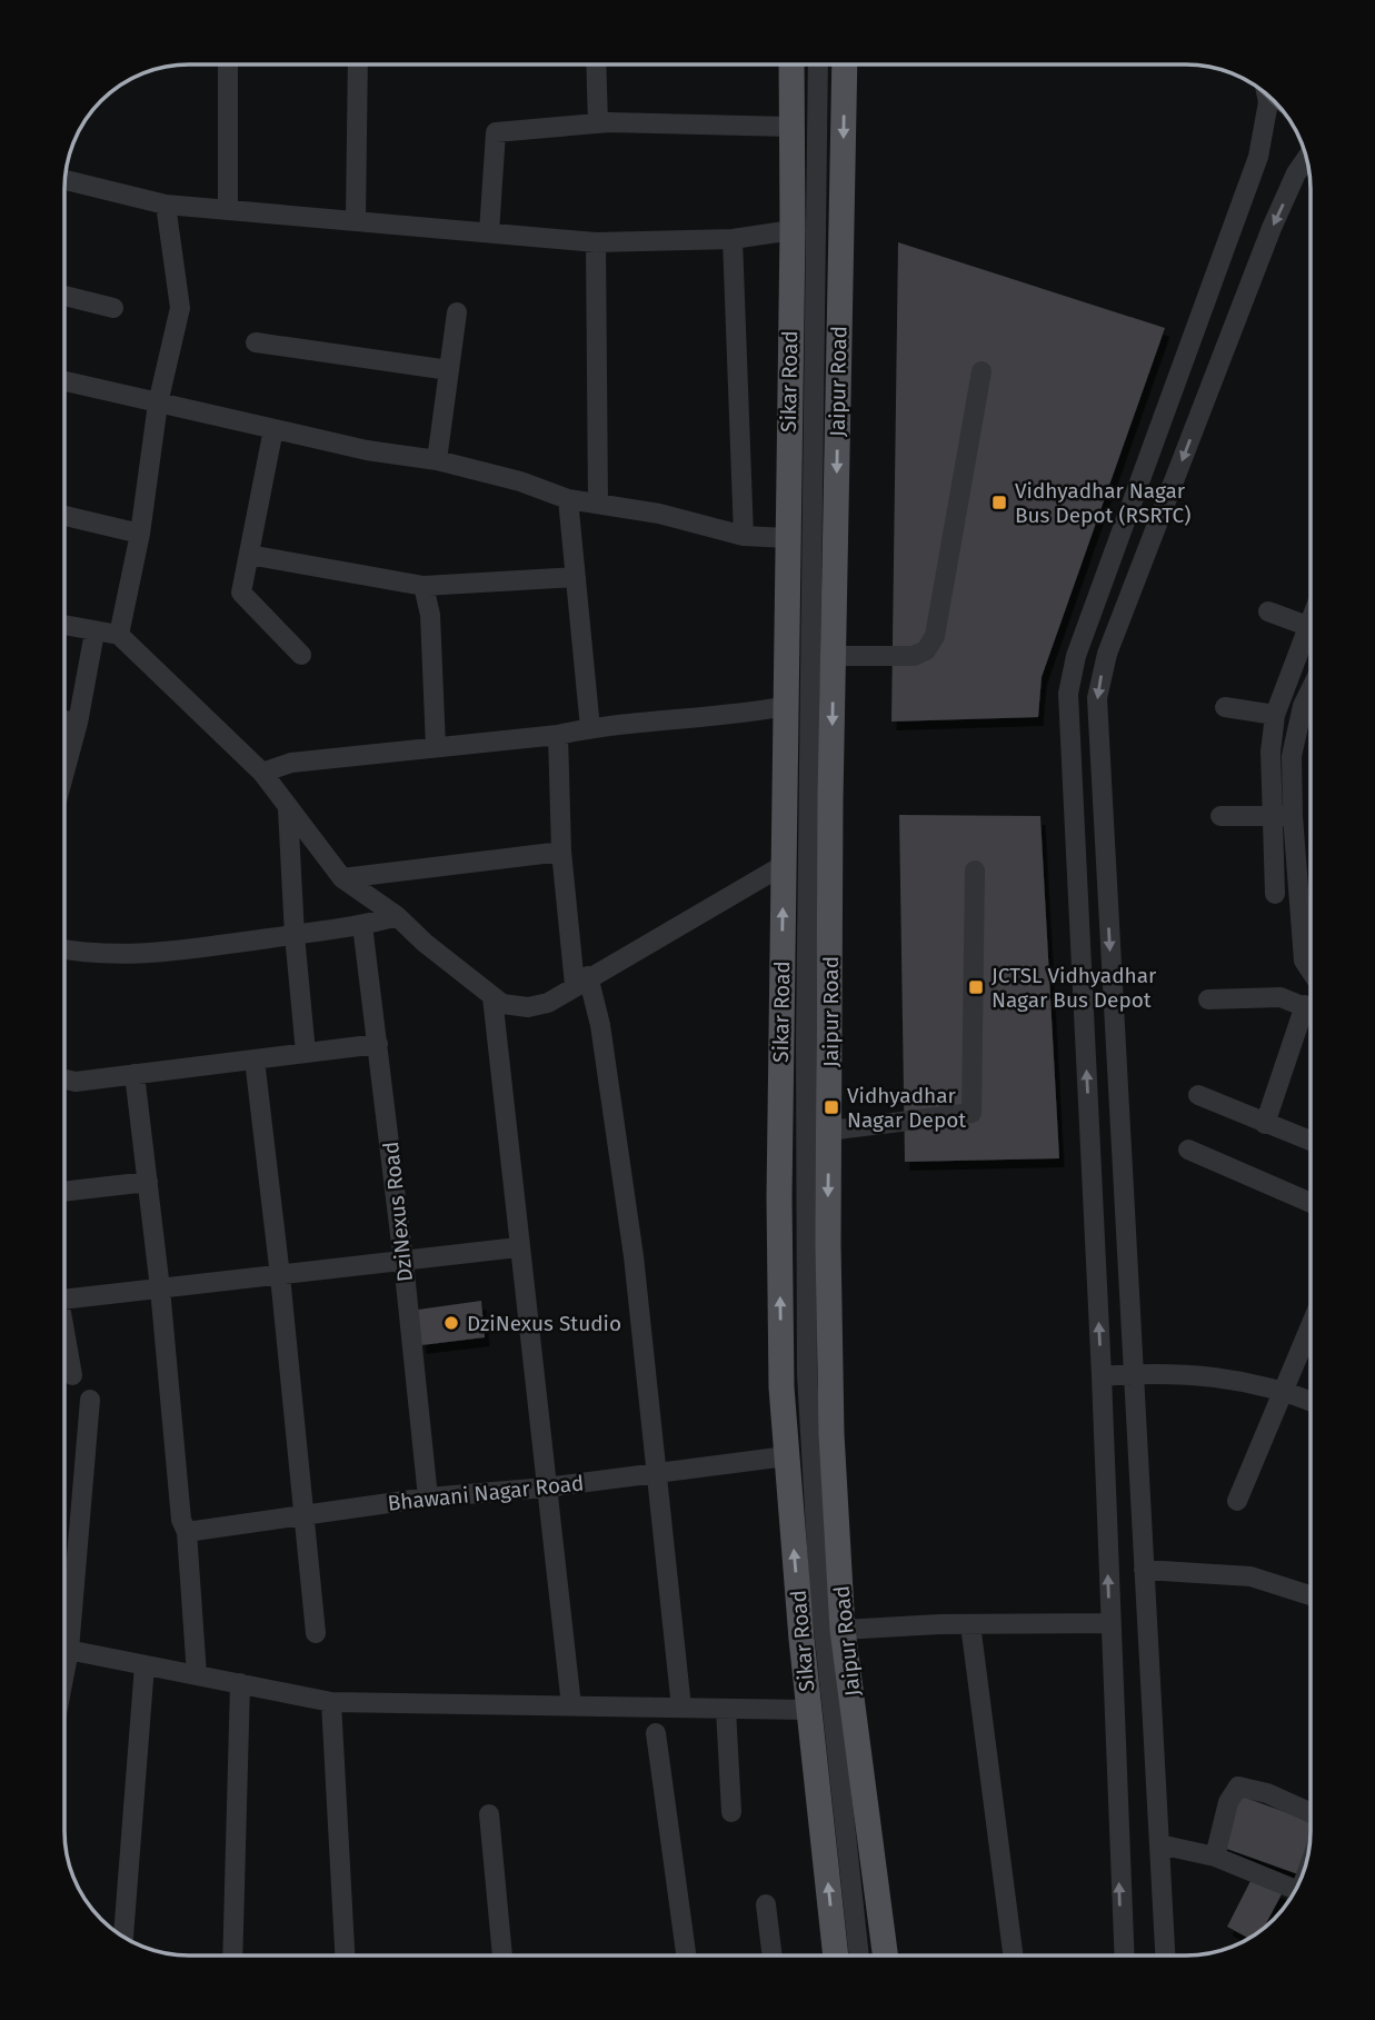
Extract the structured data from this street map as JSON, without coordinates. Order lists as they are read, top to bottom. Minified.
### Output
{"streets":{"main road":["Sikar Road","Jaipur Road"],"street":["DziNexus Road","Bhawani Nagar Road"]},"crossings":[["Sikar Road","Bhawani Nagar Road"],["DziNexus Road","Bhawani Nagar Road"]],"one_way":["Sikar Road","Jaipur Road"],"places":{"transit":["Vidhyadhar Nagar Bus Depot (RSRTC)","JCTSL Vidhyadhar Nagar Bus Depot","Vidhyadhar Nagar Depot"],"other":["DziNexus Studio"]}}
